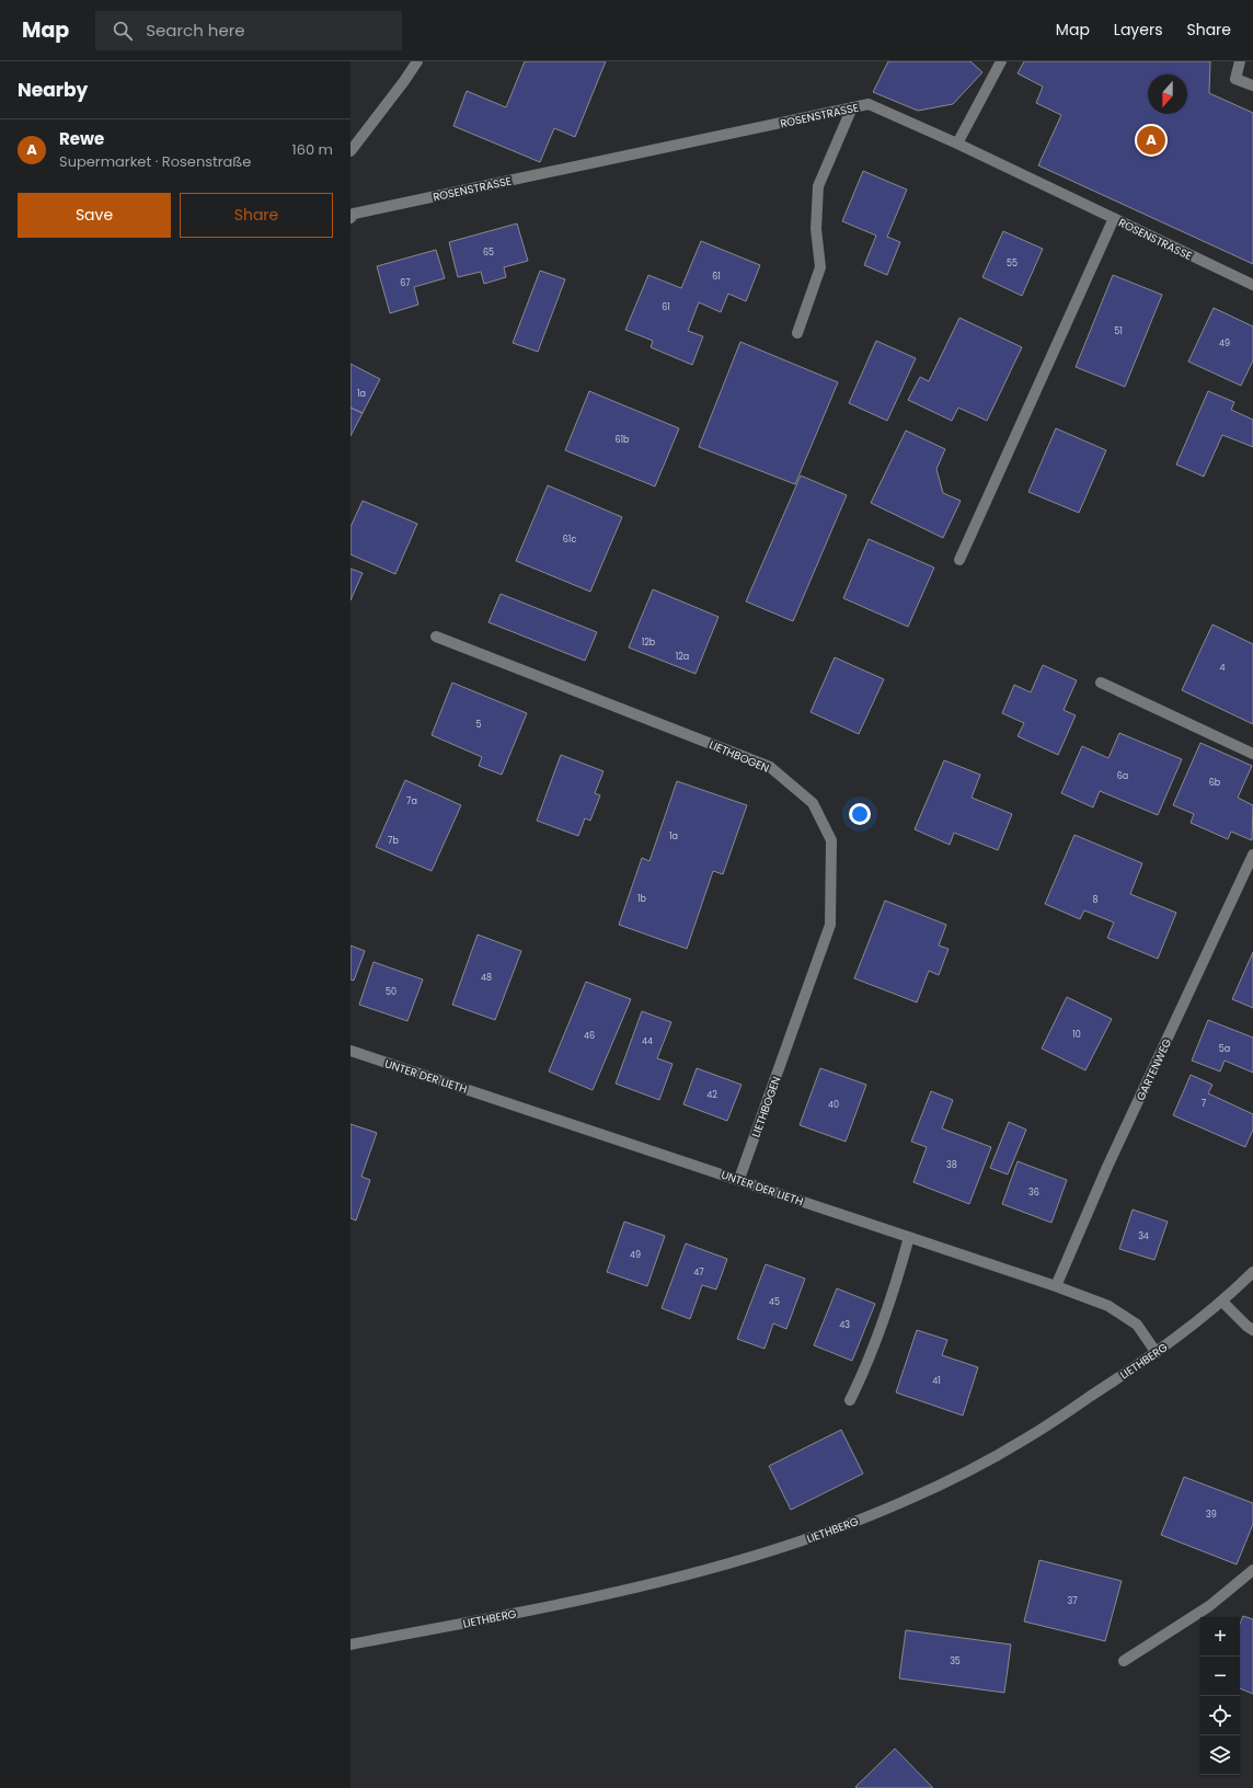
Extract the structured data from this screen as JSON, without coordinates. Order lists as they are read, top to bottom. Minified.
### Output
{"streets":{"street":["ROSENSTRASSE","LIETHBOGEN","GARTENWEG","UNTER DER LIETH","LIETHBERG"]},"crossings":[["LIETHBOGEN","UNTER DER LIETH"],["GARTENWEG","UNTER DER LIETH"],["UNTER DER LIETH","LIETHBERG"]],"house_numbers":["65","55","61","67","61","51","49","1a","61b","61c","12b","12a","4","5","6a","6b","7a","1a","7b","1b","8","48","50","10","46","44","5a","42","7","40","38","36","34","49","47","45","43","41","39","37","35"],"north":"bottom","page":{"header":"Map","search":"Search here","nav":["Map","Layers","Share"],"heading":"Nearby","list":[{"mark":"A","name":"Rewe","note":"Supermarket · Rosenstraße","value":"160 m"}],"pins":"A","buttons":["Save","Share"],"map_buttons":["+","−"]}}
